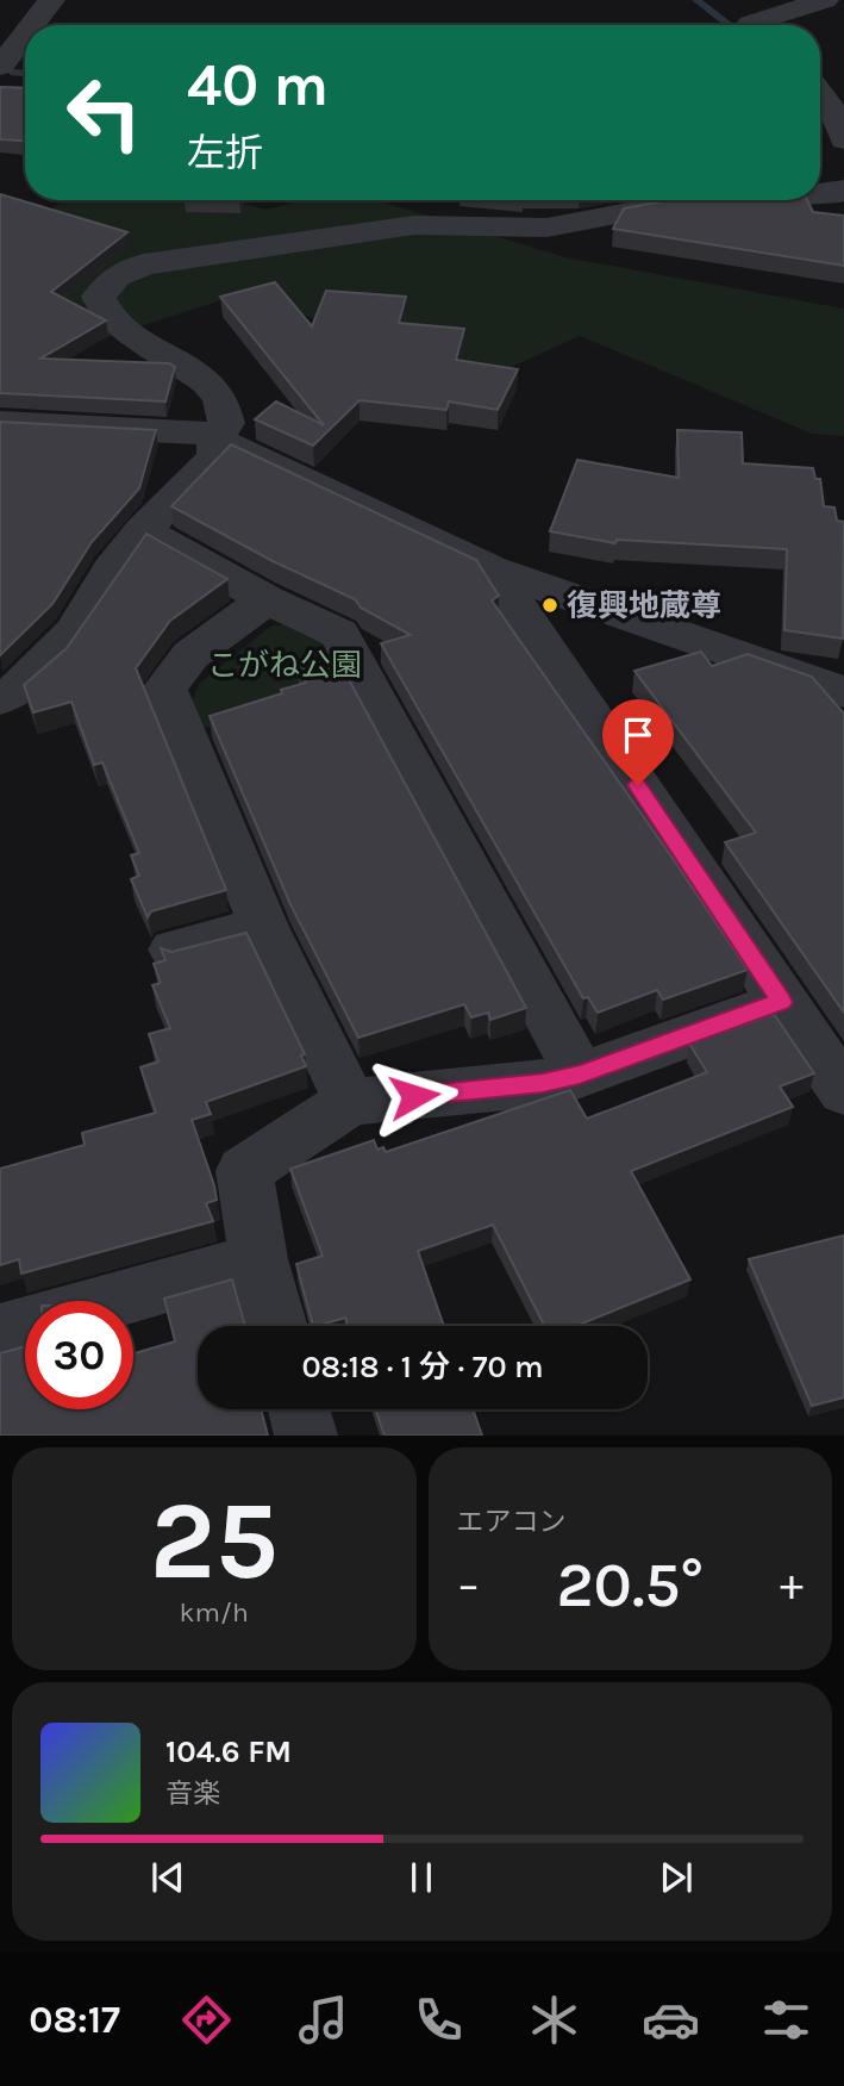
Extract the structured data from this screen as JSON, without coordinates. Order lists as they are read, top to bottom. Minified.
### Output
{"parks":["こがね公園"],"places":["復興地蔵尊"],"page":{"turn":["40 m","左折"],"limit":"30","trip":"08:18 · 1 分 · 70 m","tile":[["25","km/h"],"エアコン"],"heat":["−","20.5°","+"],"song":["104.6 FM","音楽"],"tabs":"08:17"}}
